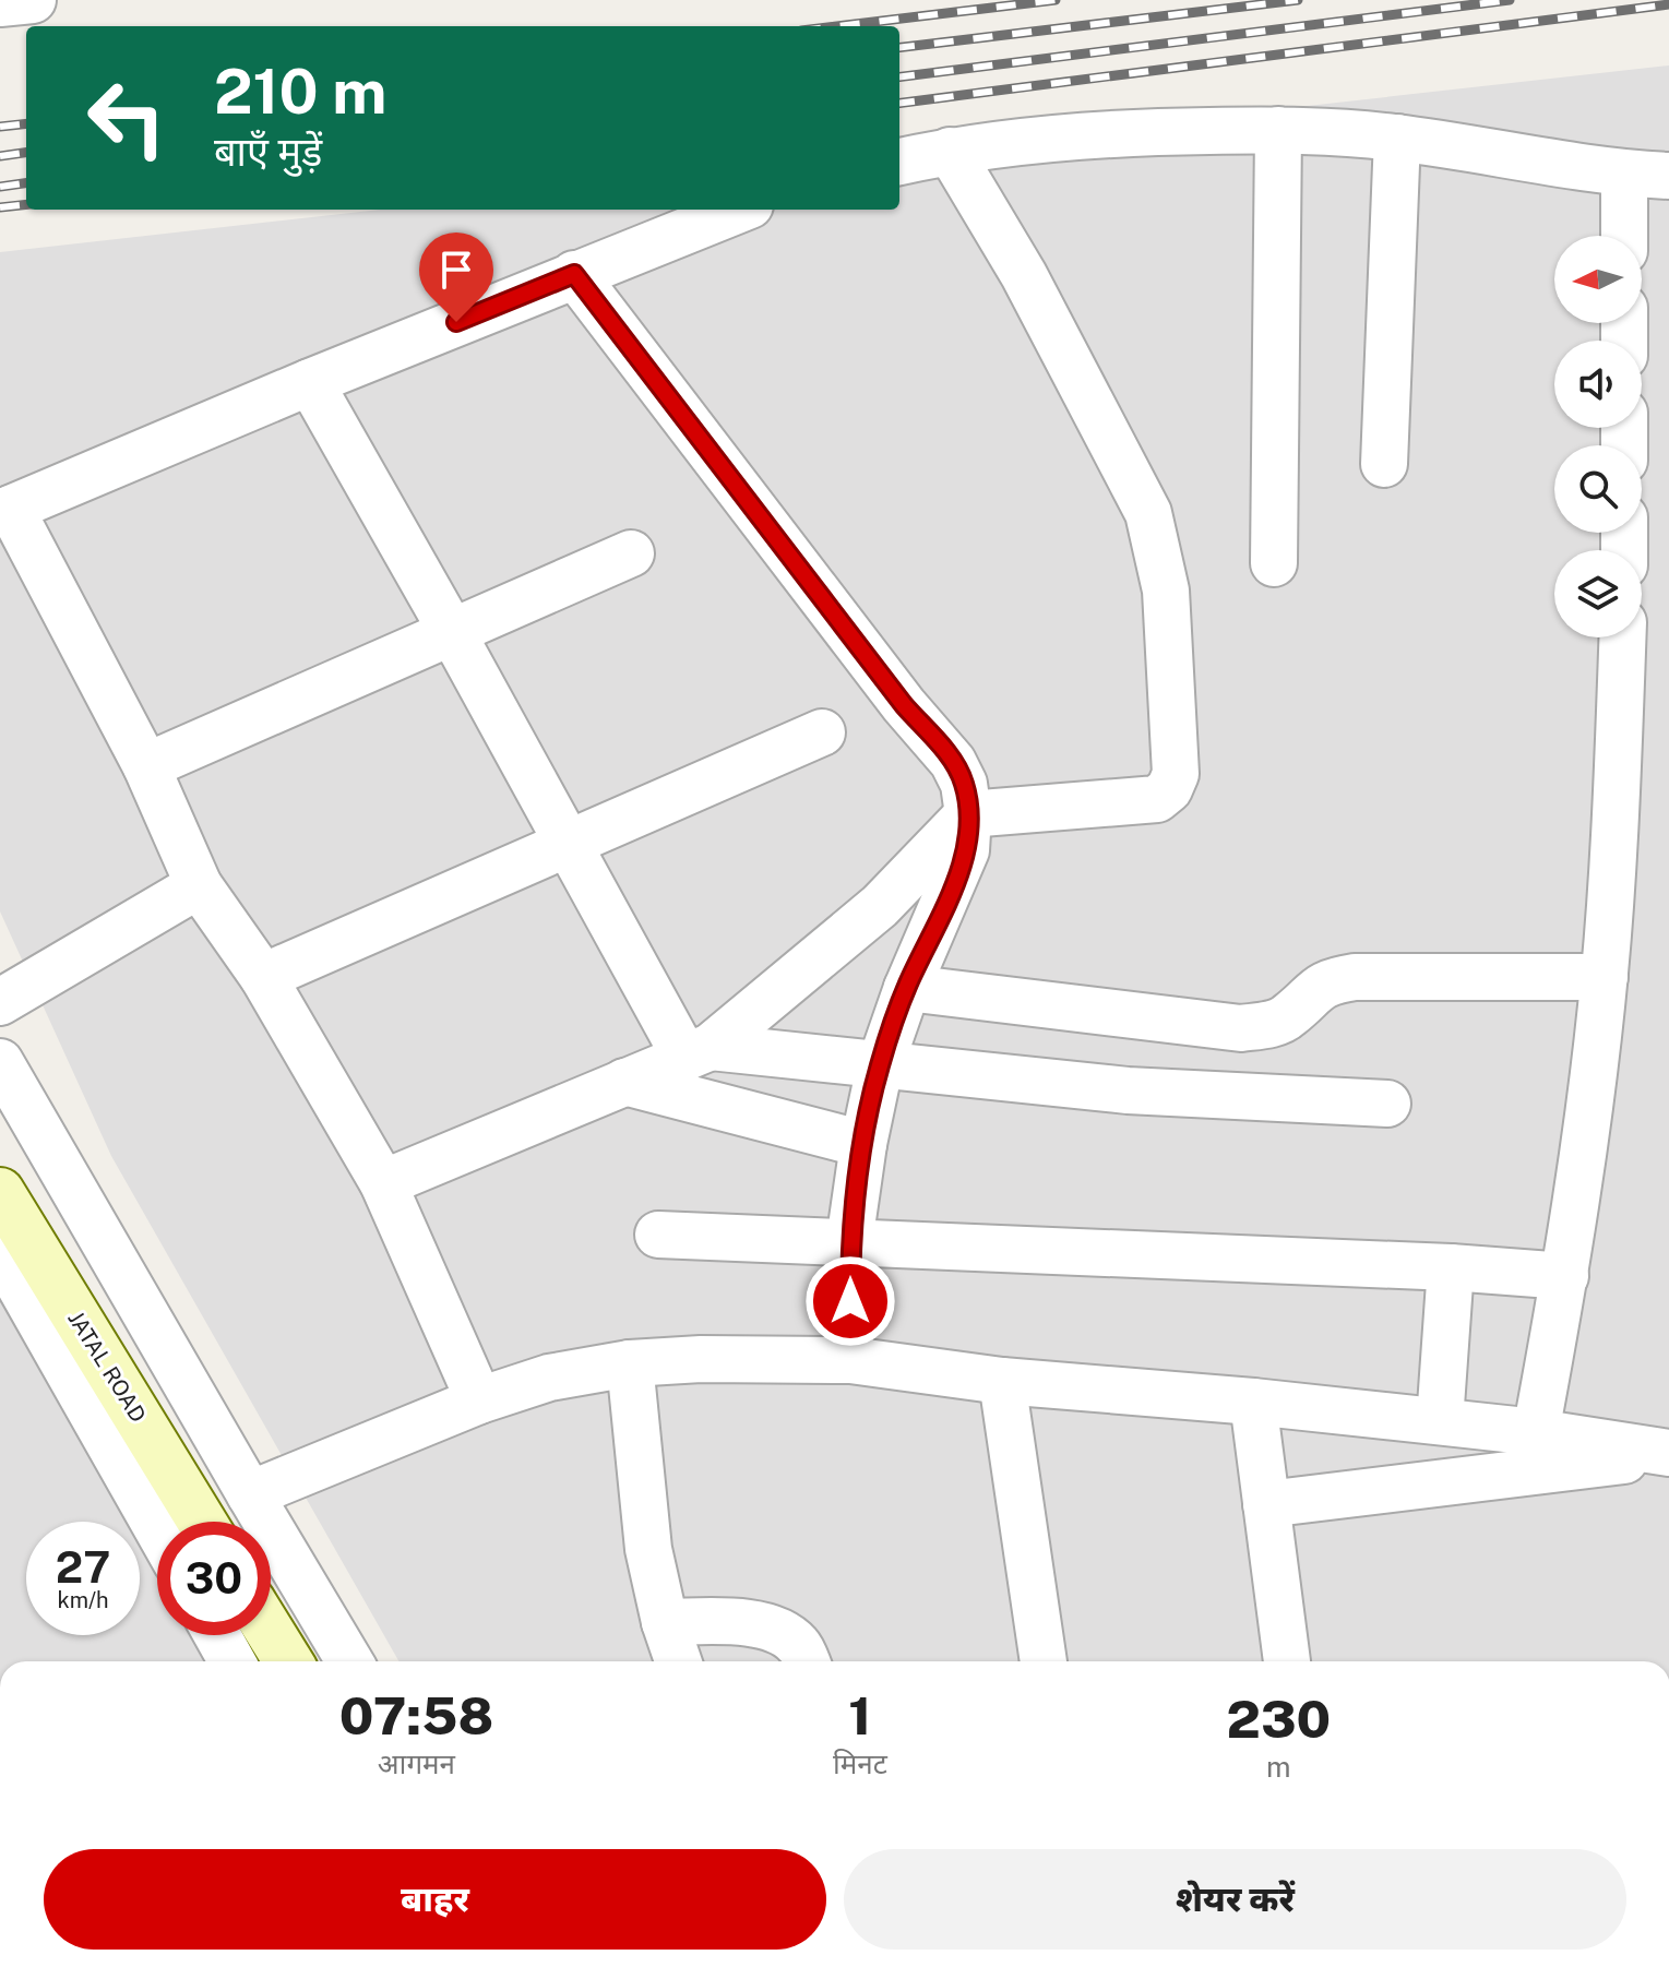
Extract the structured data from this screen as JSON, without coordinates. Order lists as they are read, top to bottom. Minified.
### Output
{"streets":{"main road":["JATAL ROAD"]},"north":"left","page":{"turn":["210 m","बाएँ मुड़ें"],"speed":"27 km/h","limit":"30","eta":["07:58","आगमन","1","मिनट","230","m"],"buttons":["बाहर","शेयर करें"]}}
